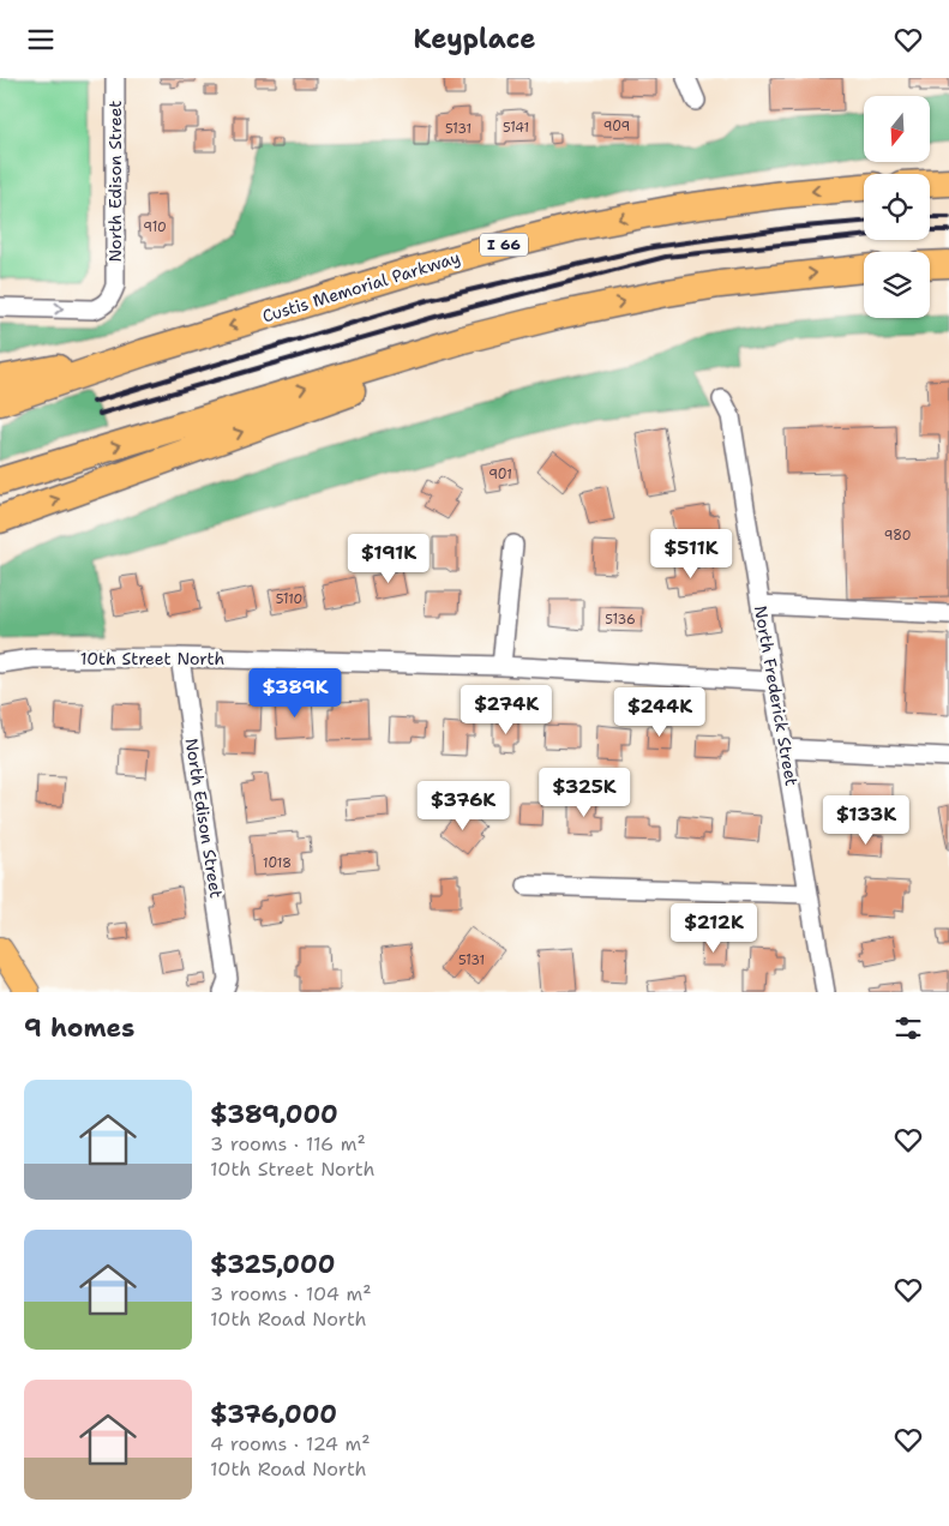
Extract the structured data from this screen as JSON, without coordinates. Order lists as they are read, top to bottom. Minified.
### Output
{"streets":{"highway":["I 66","Custis Memorial Parkway"],"street":["North Edison Street","10th Street North","North Frederick Street"]},"crossings":[["North Edison Street","10th Street North"],["10th Street North","North Frederick Street"]],"house_numbers":["909","5141","5131","910","901","980","5110","5136","1018","5131"],"north":"bottom","page":{"header":"Keyplace","price":["$511K","$191K","$389K","$274K","$244K","$325K","$376K","$133K","$212K"],"heading":"9 homes","list":[{"name":"$389,000","note":"3 rooms · 116 m² · 10th Street North"},{"name":"$325,000","note":"3 rooms · 104 m² · 10th Road North"},{"name":"$376,000","note":"4 rooms · 124 m² · 10th Road North"}]}}
